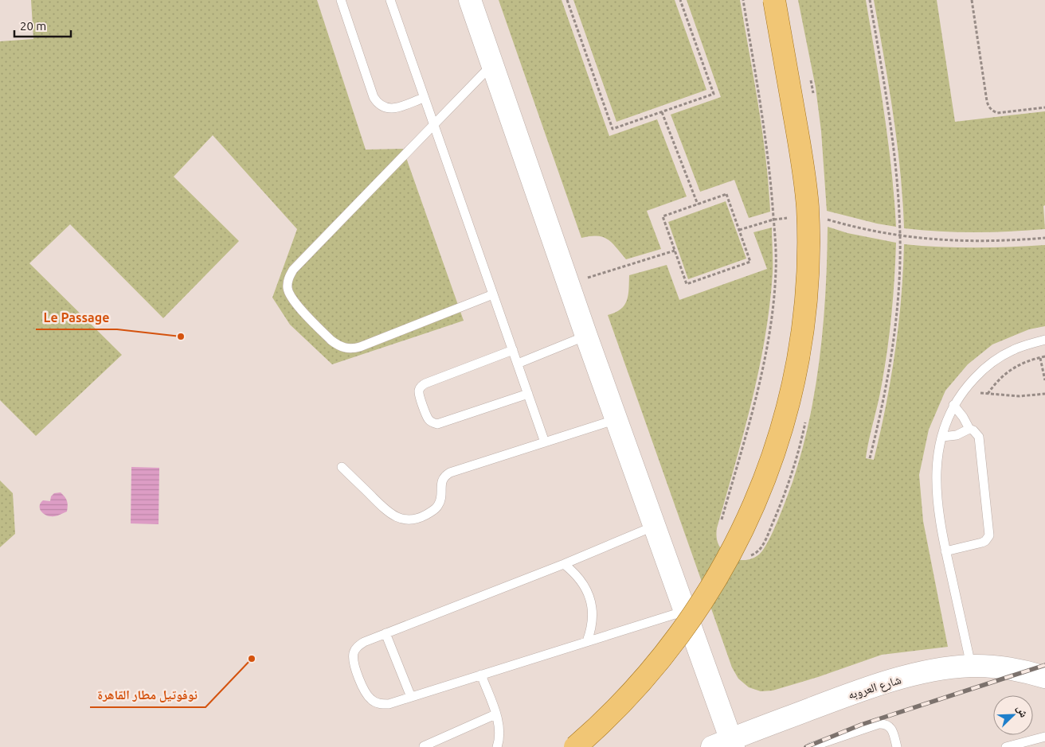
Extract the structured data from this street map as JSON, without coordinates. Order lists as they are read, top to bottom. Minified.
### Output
{"streets":{"main road":["شارع العروبه"]},"places":["Le Passage","نوفوتيل مطار القاهرة"],"scale_bar":"20 m","north":"top right"}
